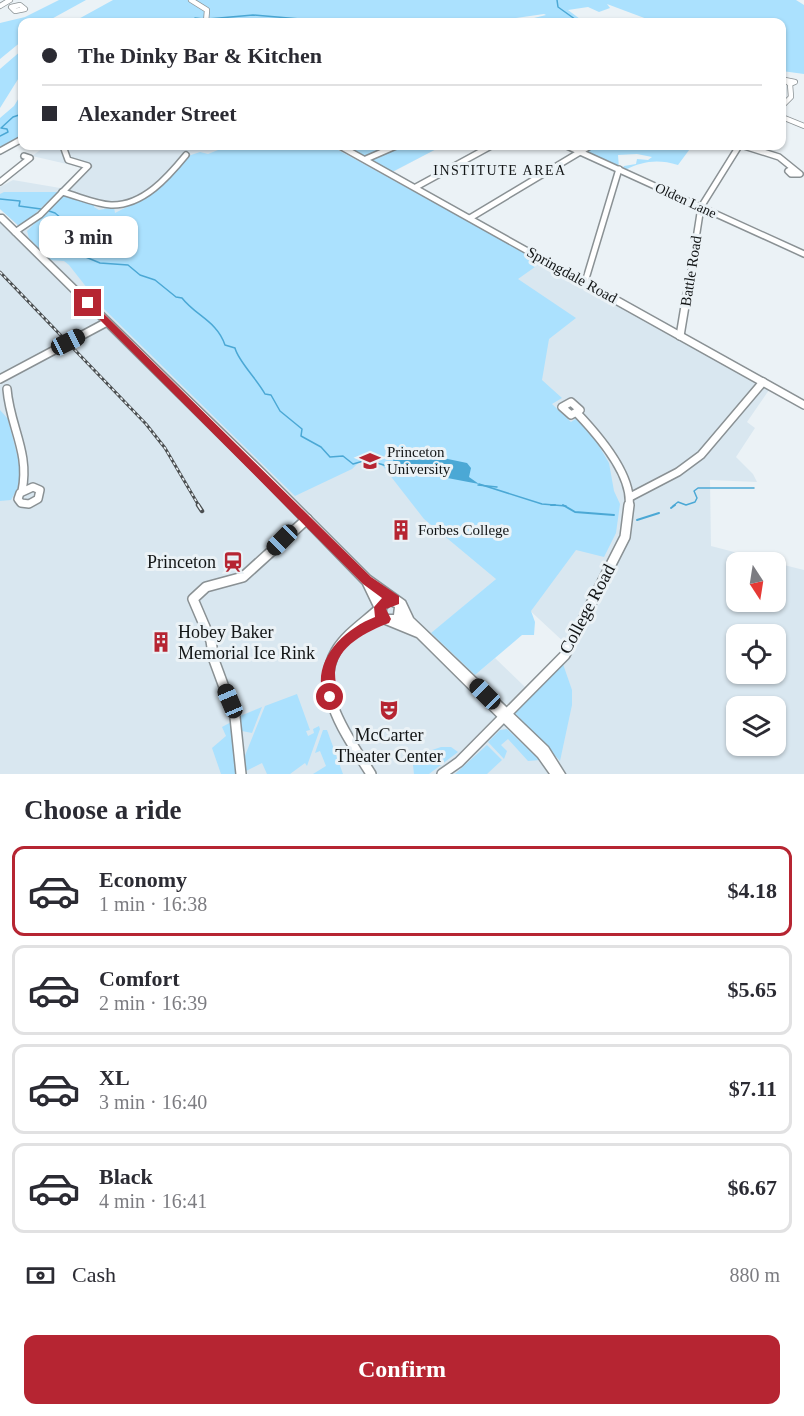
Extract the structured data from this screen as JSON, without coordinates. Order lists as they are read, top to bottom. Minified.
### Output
{"streets":{"street":["Olden Lane","Battle Road","Springdale Road","College Road"]},"crossings":[["Olden Lane","Battle Road"],["Battle Road","Springdale Road"]],"districts":["INSTITUTE AREA"],"places":{"school or university":["Princeton University"],"building":["Forbes College","Hobey Baker Memorial Ice Rink"],"station":["Princeton"],"theatre":["McCarter Theater Center"]},"north":"bottom","page":{"banner":["The Dinky Bar & Kitchen","Alexander Street"],"bubble":"3 min","heading":"Choose a ride","list":[{"name":"Economy","note":"1 min · 16:38","value":"$4.18"},{"name":"Comfort","note":"2 min · 16:39","value":"$5.65"},{"name":"XL","note":"3 min · 16:40","value":"$7.11"},{"name":"Black","note":"4 min · 16:41","value":"$6.67"}],"pay":["Cash","880 m"],"buttons":"Confirm"}}
